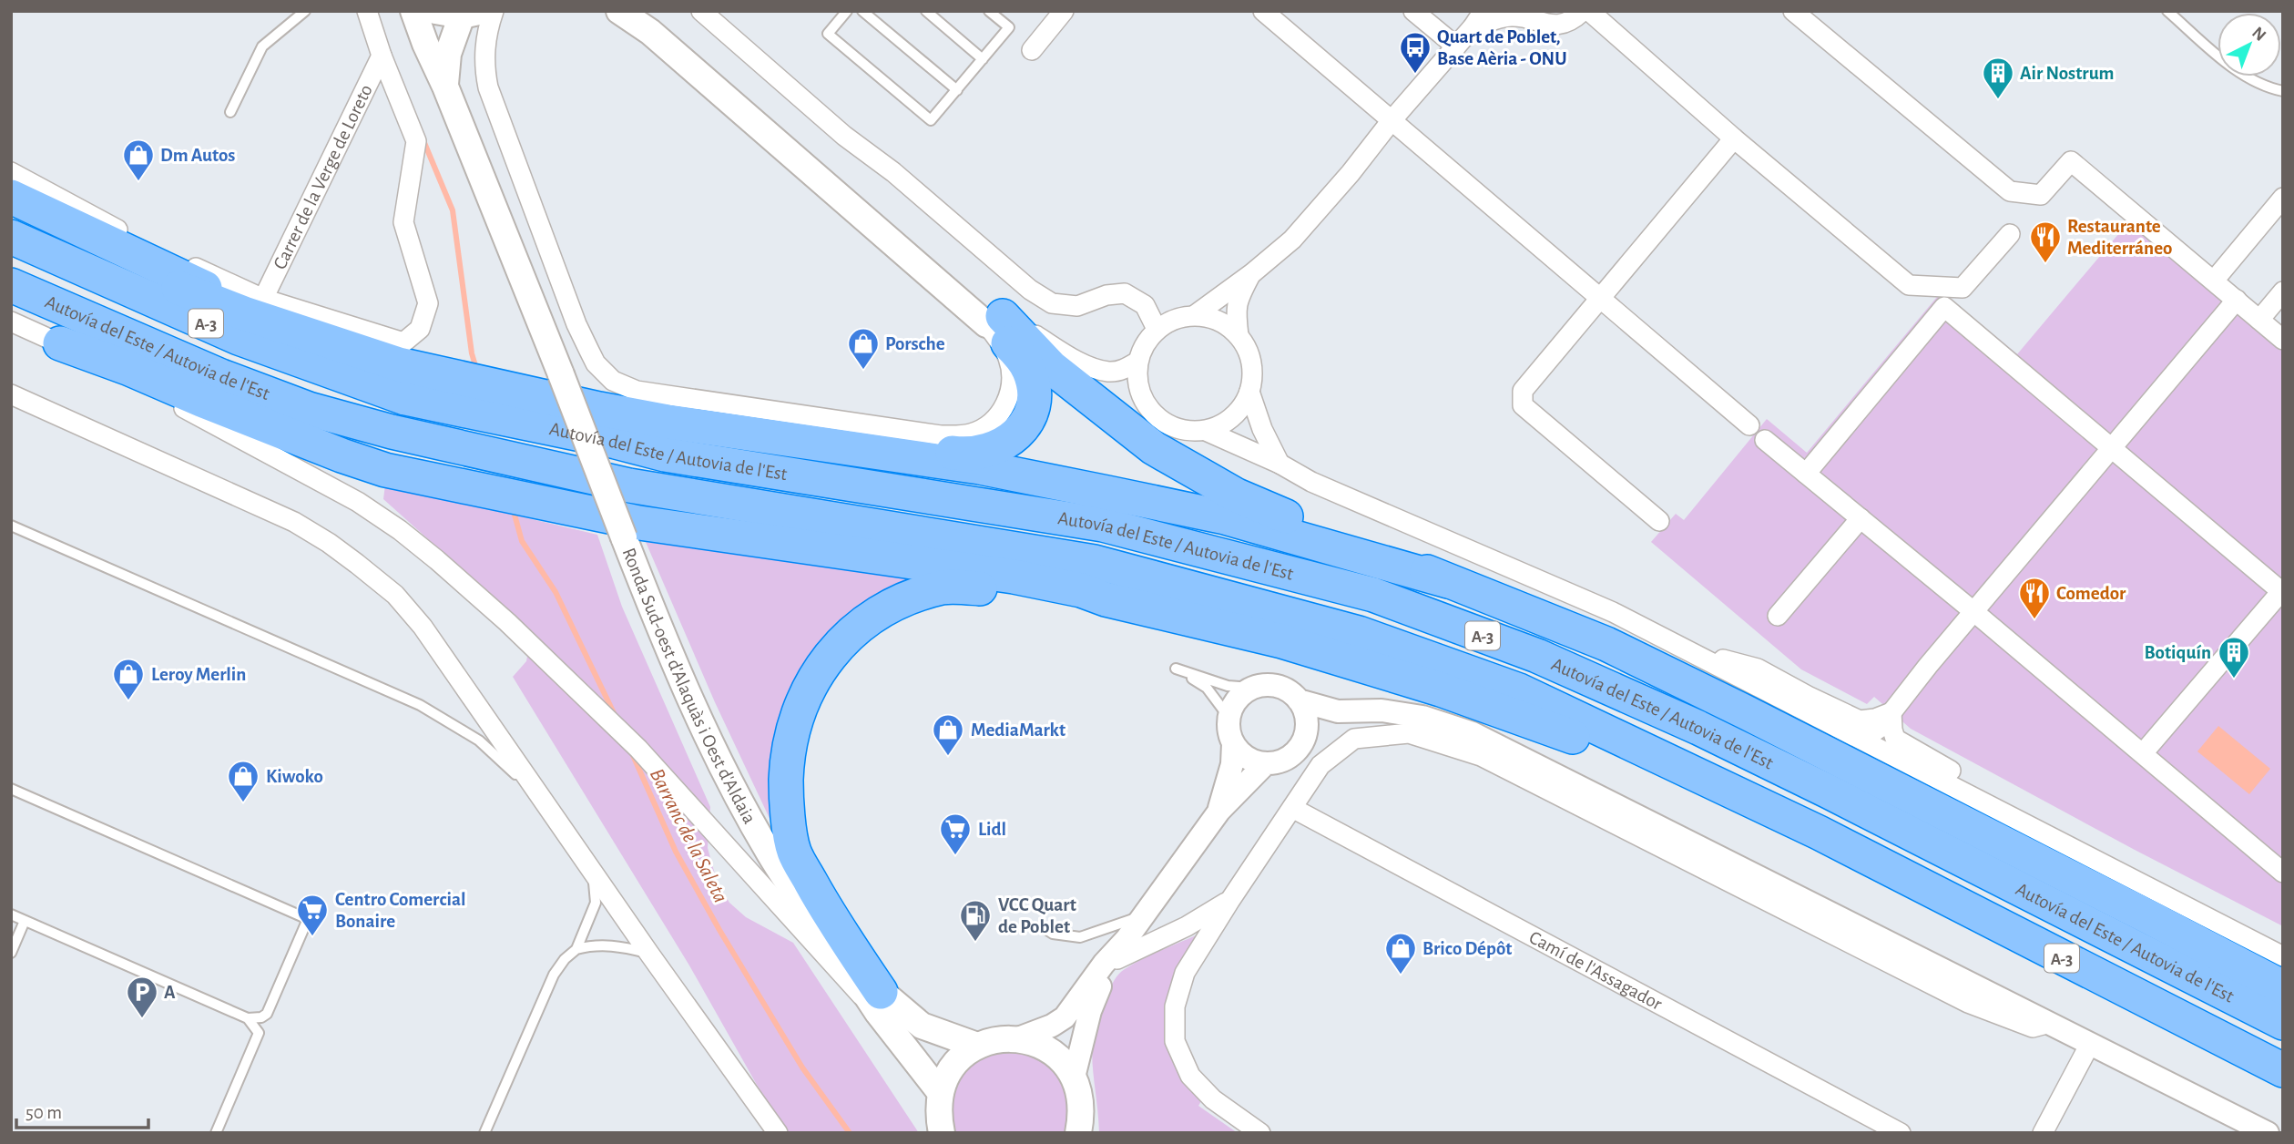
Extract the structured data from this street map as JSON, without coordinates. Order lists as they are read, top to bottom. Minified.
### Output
{"streets":{"highway":["A-3","Autovía del Este / Autovia de l'Est"],"main road":["Ronda Sud-oest d'Alaquàs i Oest d'Aldaia"],"street":["Carrer de la Verge de Loreto","Camí de l'Assagador"]},"water":["Barranc de la Saleta"],"places":{"bus stop":["Quart de Poblet, Base Aèria - ONU"],"building":["Air Nostrum","Botiquín"],"shop":["Dm Autos","Porsche","Leroy Merlin","MediaMarkt","Kiwoko","Brico Dépôt"],"restaurant":["Restaurante Mediterráneo","Comedor"],"supermarket":["Lidl","Centro Comercial Bonaire"],"fuel station":["VCC Quart de Poblet"],"parking":["A"]},"scale_bar":"50 m","north":"top right"}
